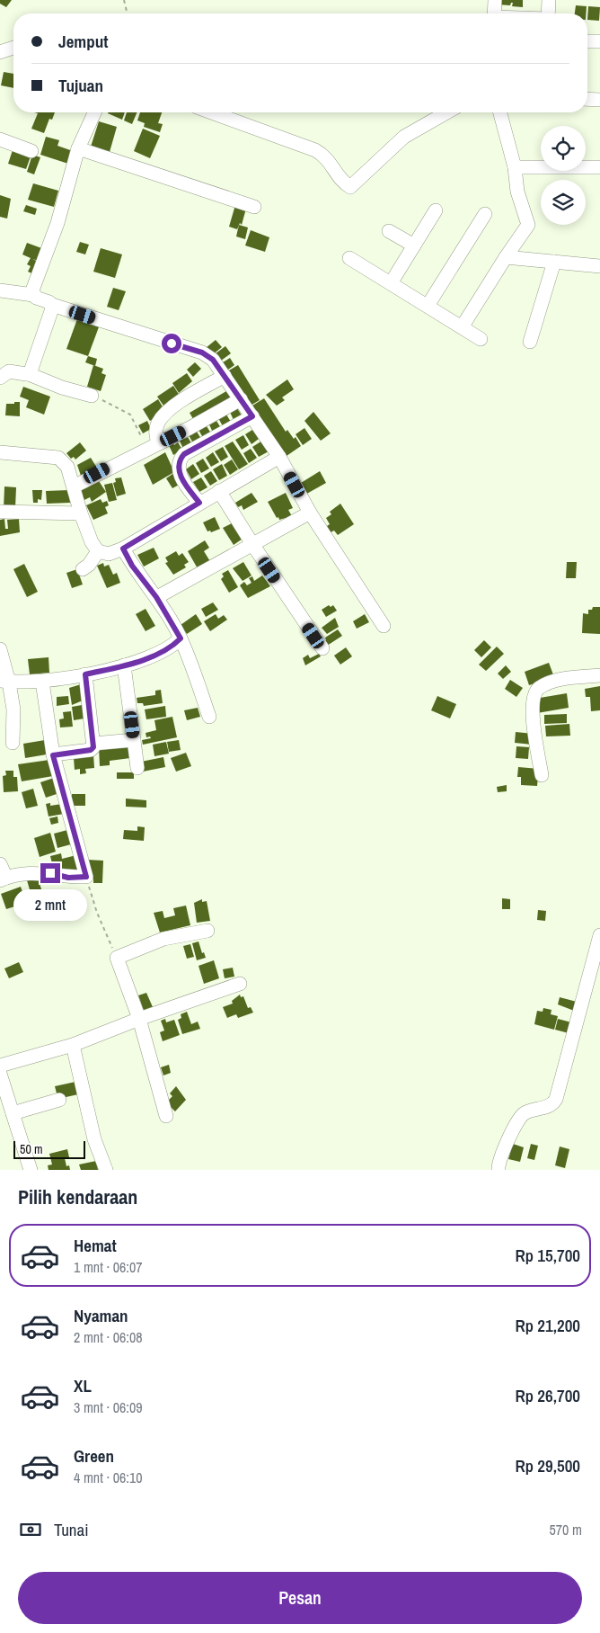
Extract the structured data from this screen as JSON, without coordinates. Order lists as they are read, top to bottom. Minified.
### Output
{"scale_bar":"50 m","page":{"banner":["Jemput","Tujuan"],"bubble":"2 mnt","scale":"50 m","heading":"Pilih kendaraan","list":[{"name":"Hemat","note":"1 mnt · 06:07","value":"Rp 15,700"},{"name":"Nyaman","note":"2 mnt · 06:08","value":"Rp 21,200"},{"name":"XL","note":"3 mnt · 06:09","value":"Rp 26,700"},{"name":"Green","note":"4 mnt · 06:10","value":"Rp 29,500"}],"pay":["Tunai","570 m"],"buttons":"Pesan"}}
